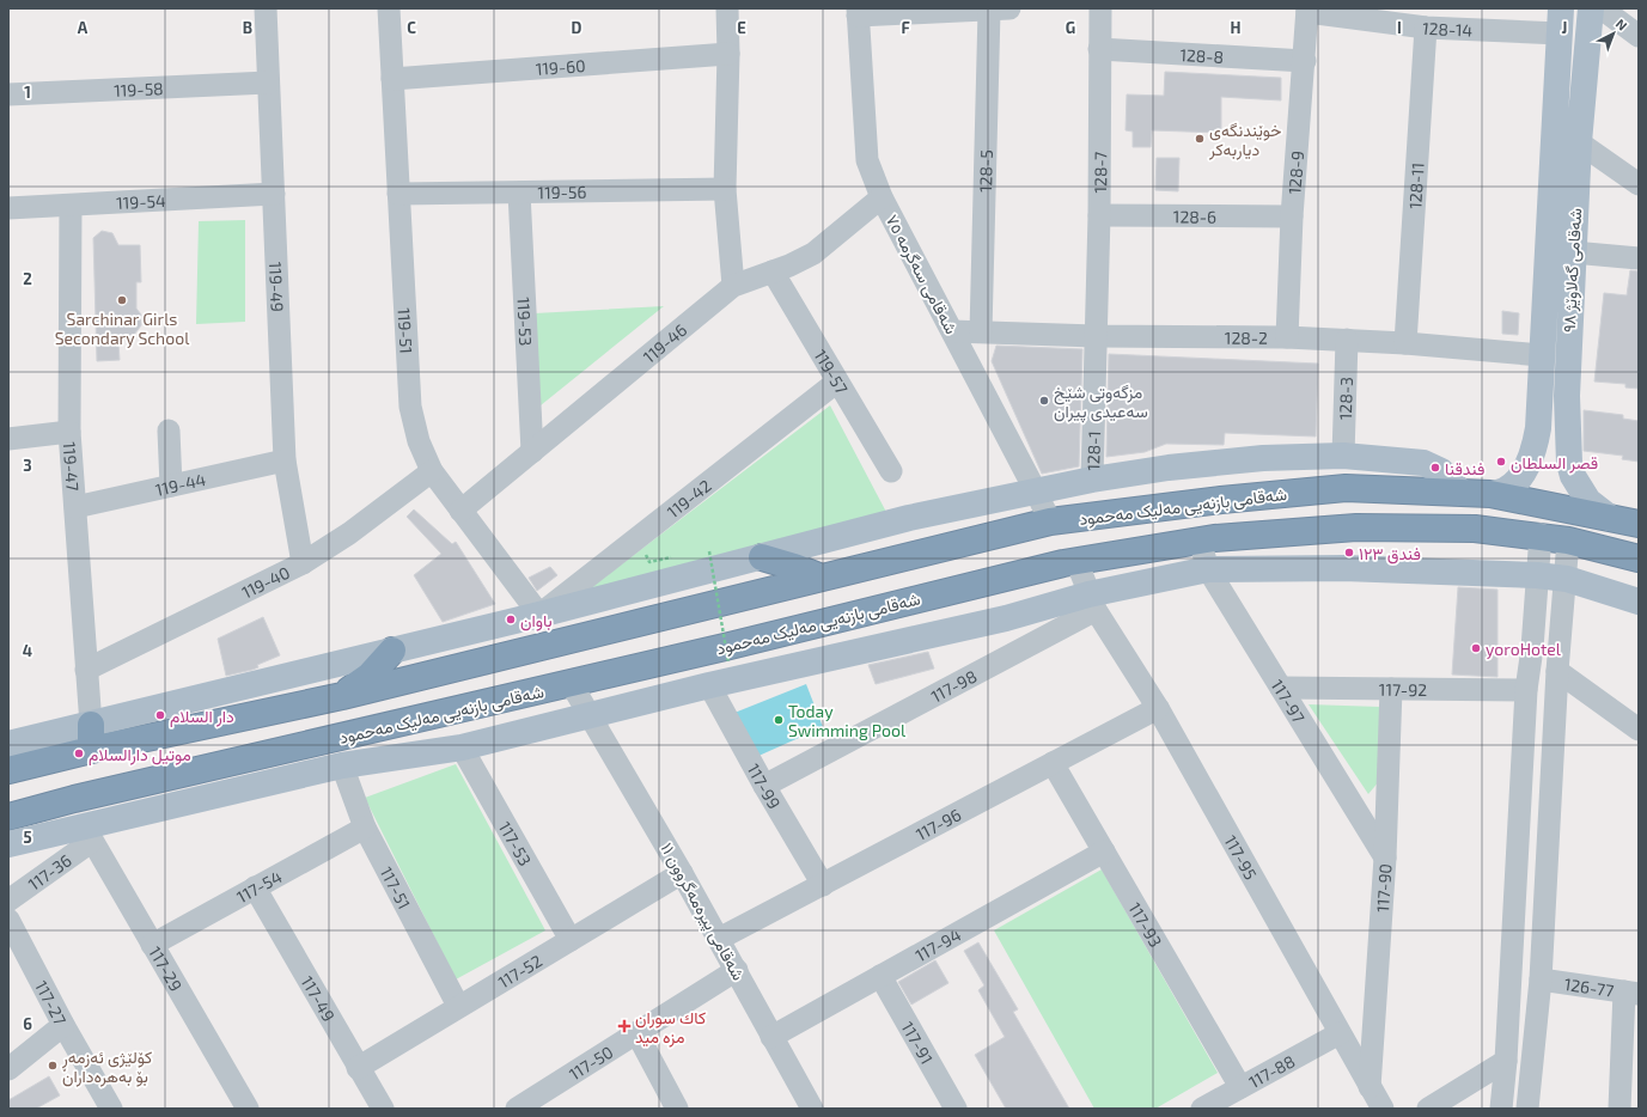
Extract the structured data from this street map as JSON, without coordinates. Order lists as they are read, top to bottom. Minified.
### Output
{"streets":{"highway":["شەقامی بازنەیی مەلیک مەحمود"],"main road":["شەقامی گەلاوێژ ٩٨"],"street":["128-14","128-8","119-60","119-58","128-5","128-7","128-9","128-11","119-56","119-54","128-6","شەقامی سەگرمە ٧٥","119-49","119-53","119-51","128-2","119-46","119-57","128-3","128-1","119-47","119-44","119-42","119-40","117-98","117-92","117-97","117-99","117-96","117-53","117-95","117-36","117-54","117-51","117-90","شەقامی پیرەمەگروون ١١","117-93","117-94","117-29","117-52","126-77","117-49","117-27","117-91","117-50","117-88"]},"crossings":[["128-14","128-9"],["128-14","128-11"],["128-14","شەقامی گەلاوێژ ٩٨"],["128-8","128-7"],["128-8","128-9"],["119-60","119-51"],["119-58","119-49"],["128-5","128-2"],["128-7","128-6"],["128-7","128-2"],["128-7","128-1"],["128-9","128-6"],["128-9","128-2"],["128-11","128-2"],["119-56","119-53"],["119-56","119-51"],["119-54","119-49"],["119-54","119-47"],["شەقامی گەلاوێژ ٩٨","128-2"],["شەقامی گەلاوێژ ٩٨","شەقامی بازنەیی مەلیک مەحمود"],["شەقامی سەگرمە ٧٥","128-2"],["شەقامی سەگرمە ٧٥","119-46"],["شەقامی سەگرمە ٧٥","شەقامی بازنەیی مەلیک مەحمود"],["119-49","119-44"],["119-49","119-40"],["119-53","119-46"],["119-51","119-46"],["119-51","119-42"],["119-51","119-40"],["128-2","128-3"],["128-2","128-1"],["119-46","119-57"],["119-57","119-42"],["119-47","119-44"],["119-47","شەقامی بازنەیی مەلیک مەحمود"],["119-47","119-40"],["شەقامی بازنەیی مەلیک مەحمود","117-97"],["شەقامی بازنەیی مەلیک مەحمود","شەقامی پیرەمەگروون ١١"],["117-98","117-99"],["117-98","117-95"],["117-92","117-97"],["117-92","117-90"],["117-97","117-90"],["117-99","117-96"],["117-96","117-95"],["117-96","شەقامی پیرەمەگروون ١١"],["117-96","117-93"],["117-53","117-52"],["117-95","117-90"],["117-95","117-88"],["117-36","117-29"],["117-54","117-51"],["117-54","117-29"],["117-54","117-49"],["117-51","117-52"],["شەقامی پیرەمەگروون ١١","117-94"],["شەقامی پیرەمەگروون ١١","117-52"],["شەقامی پیرەمەگروون ١١","117-50"],["117-93","117-94"],["117-93","117-88"],["117-94","117-91"],["117-52","117-49"]],"places":{"other":["خوێندنگەی دیاربەکر","Sarchinar Girls Secondary School","مزگەوتی شێخ سەعیدی پیران","قصر السلطان","فندقنا","فندق ١٢٣","باوان","yoroHotel","دار السلام","Today Swimming Pool","موتيل دارالسلام","کۆلێژی ئەزمەڕ بۆ بەهرەداران"],"health":["كاك سوران مزه ميد"]},"north":"top right","grid":{"columns":["A","B","C","D","E","F","G","H","I","J"],"rows":["1","2","3","4","5","6"]}}
